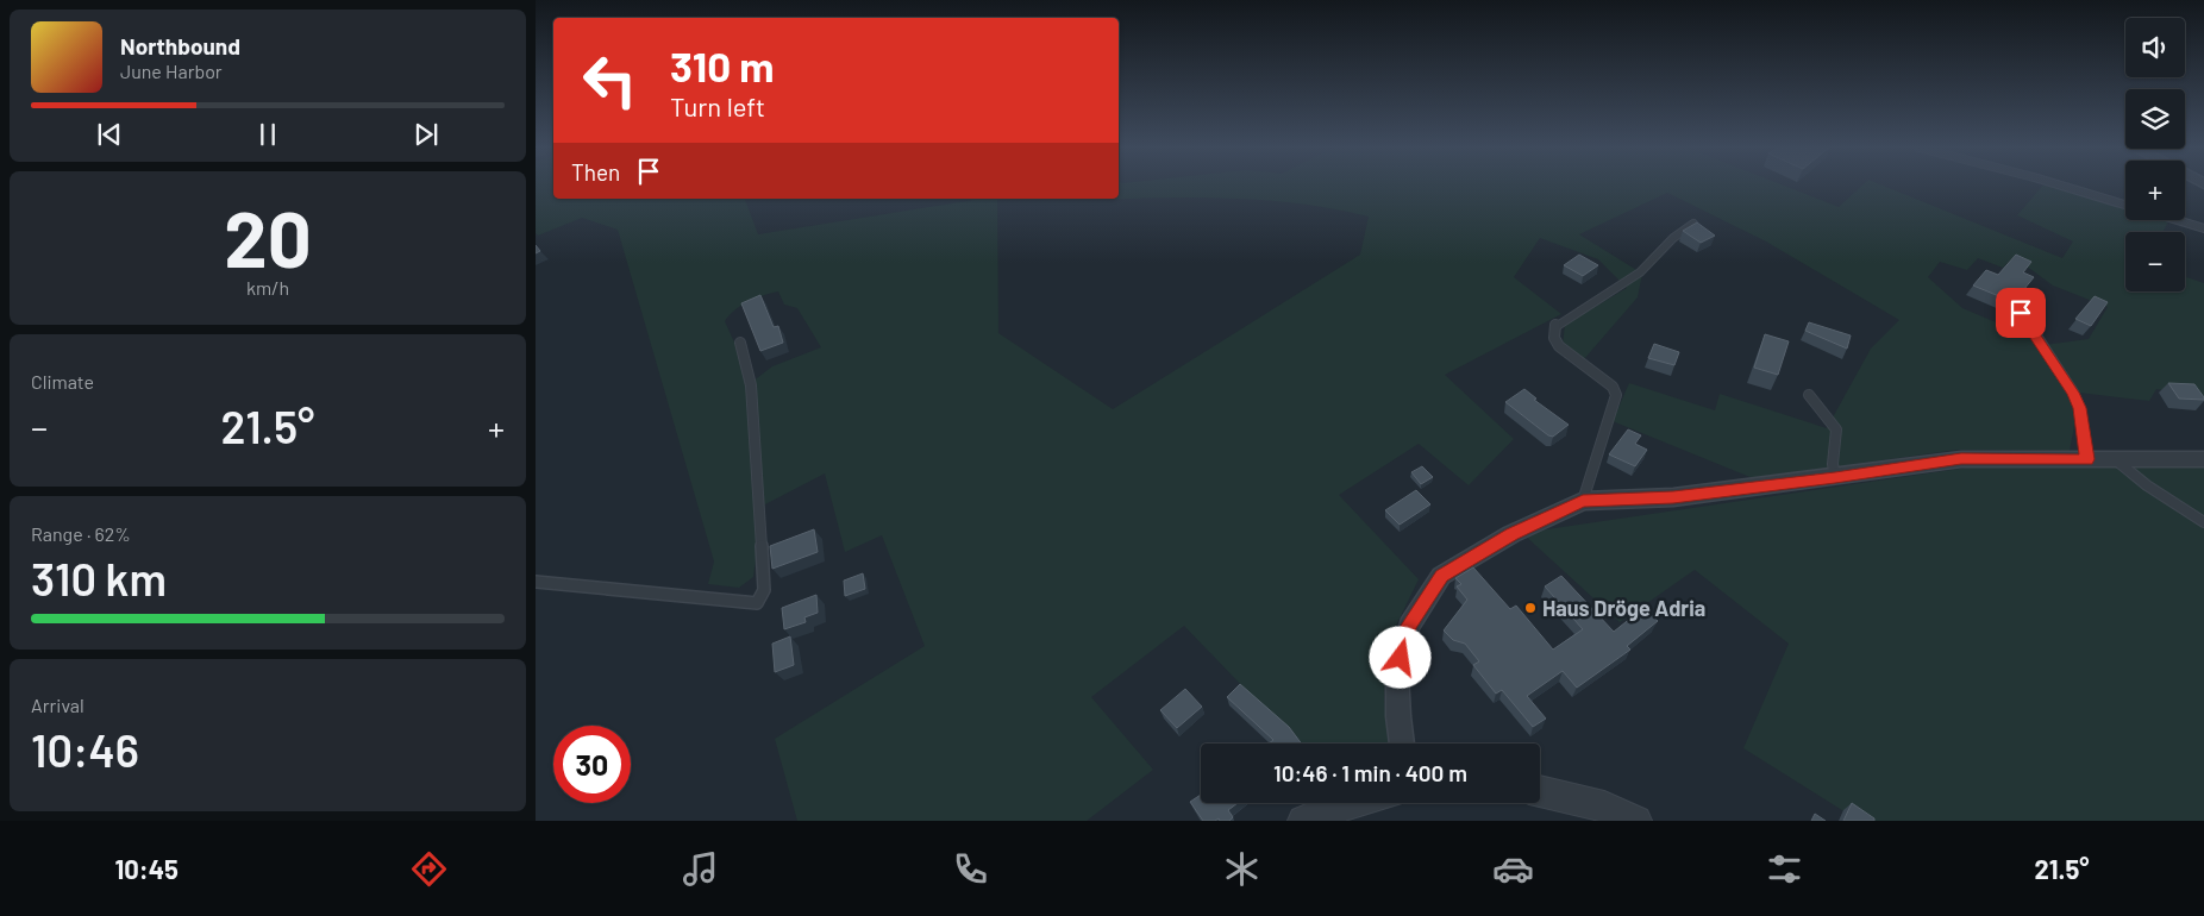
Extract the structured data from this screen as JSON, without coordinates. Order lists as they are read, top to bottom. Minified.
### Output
{"places":["Haus Dröge Adria"],"page":{"map_buttons":["+","−"],"turn":["310 m","Turn left"],"song":["Northbound","June Harbor"],"then":"Then","tile":[["20","km/h"],"Climate",["Range · 62%","310 km"],["Arrival","10:46"]],"heat":["−","21.5°","+"],"limit":"30","trip":"10:46 · 1 min · 400 m","tabs":["10:45","21.5°"]}}
